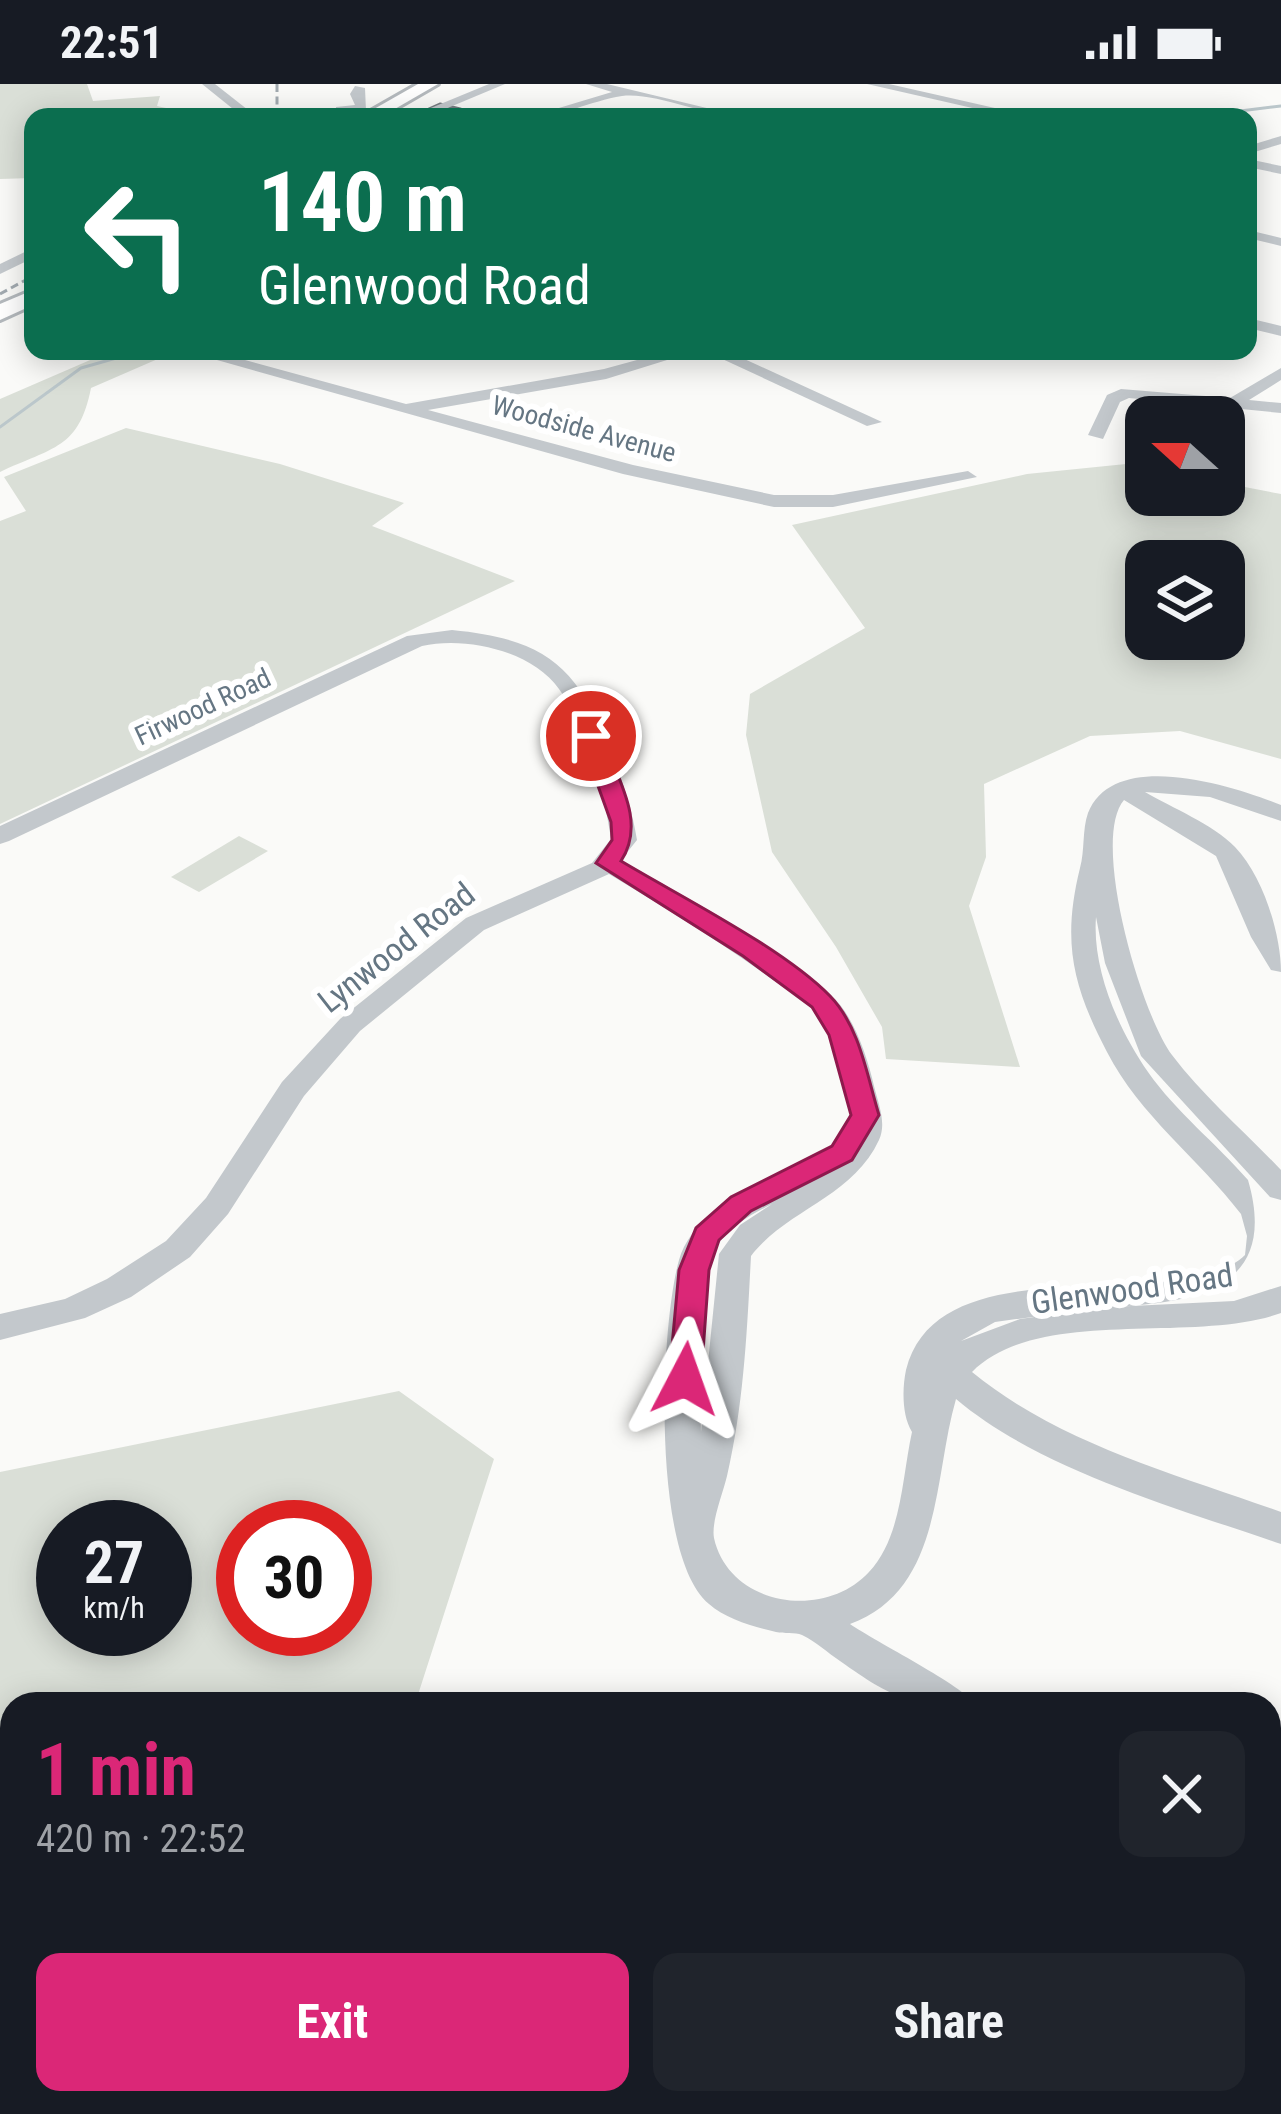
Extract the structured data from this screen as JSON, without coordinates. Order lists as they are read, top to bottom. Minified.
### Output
{"streets":{"street":["Woodside Avenue","Firwood Road","Lynwood Road","Glenwood Road"]},"crossings":[["Firwood Road","Lynwood Road"]],"north":"left","page":{"status":"22:51","turn":["140 m","Glenwood Road"],"speed":"27 km/h","limit":"30","heading":["1 min","420 m · 22:52"],"buttons":["Exit","Share"]}}
